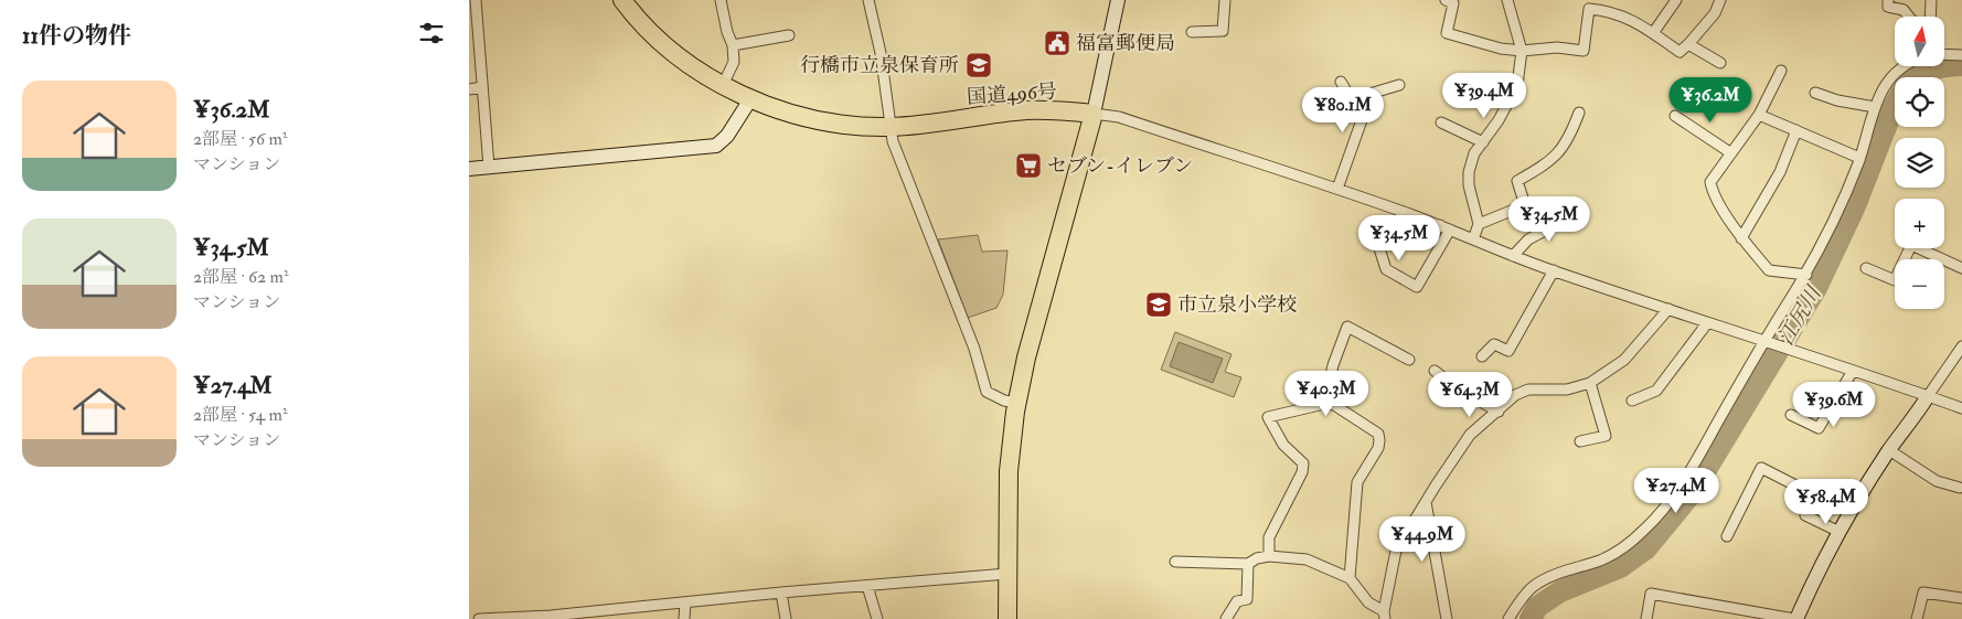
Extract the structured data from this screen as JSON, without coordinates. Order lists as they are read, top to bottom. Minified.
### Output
{"streets":{"highway":["国道496号"]},"water":["江尻川"],"places":{"public building":["福富郵便局"],"school or university":["行橋市立泉保育所","市立泉小学校"],"supermarket":["セブン-イレブン"]},"north":"top","page":{"heading":"11件の物件","map_buttons":["+","−"],"list":[{"name":"¥36.2M","note":"2部屋 · 56 m² · マンション"},{"name":"¥34.5M","note":"2部屋 · 62 m² · マンション"},{"name":"¥27.4M","note":"2部屋 · 54 m² · マンション"}],"price":["¥39.4M","¥36.2M","¥80.1M","¥34.5M","¥34.5M","¥40.3M","¥64.3M","¥39.6M","¥27.4M","¥58.4M","¥44.9M"]}}
